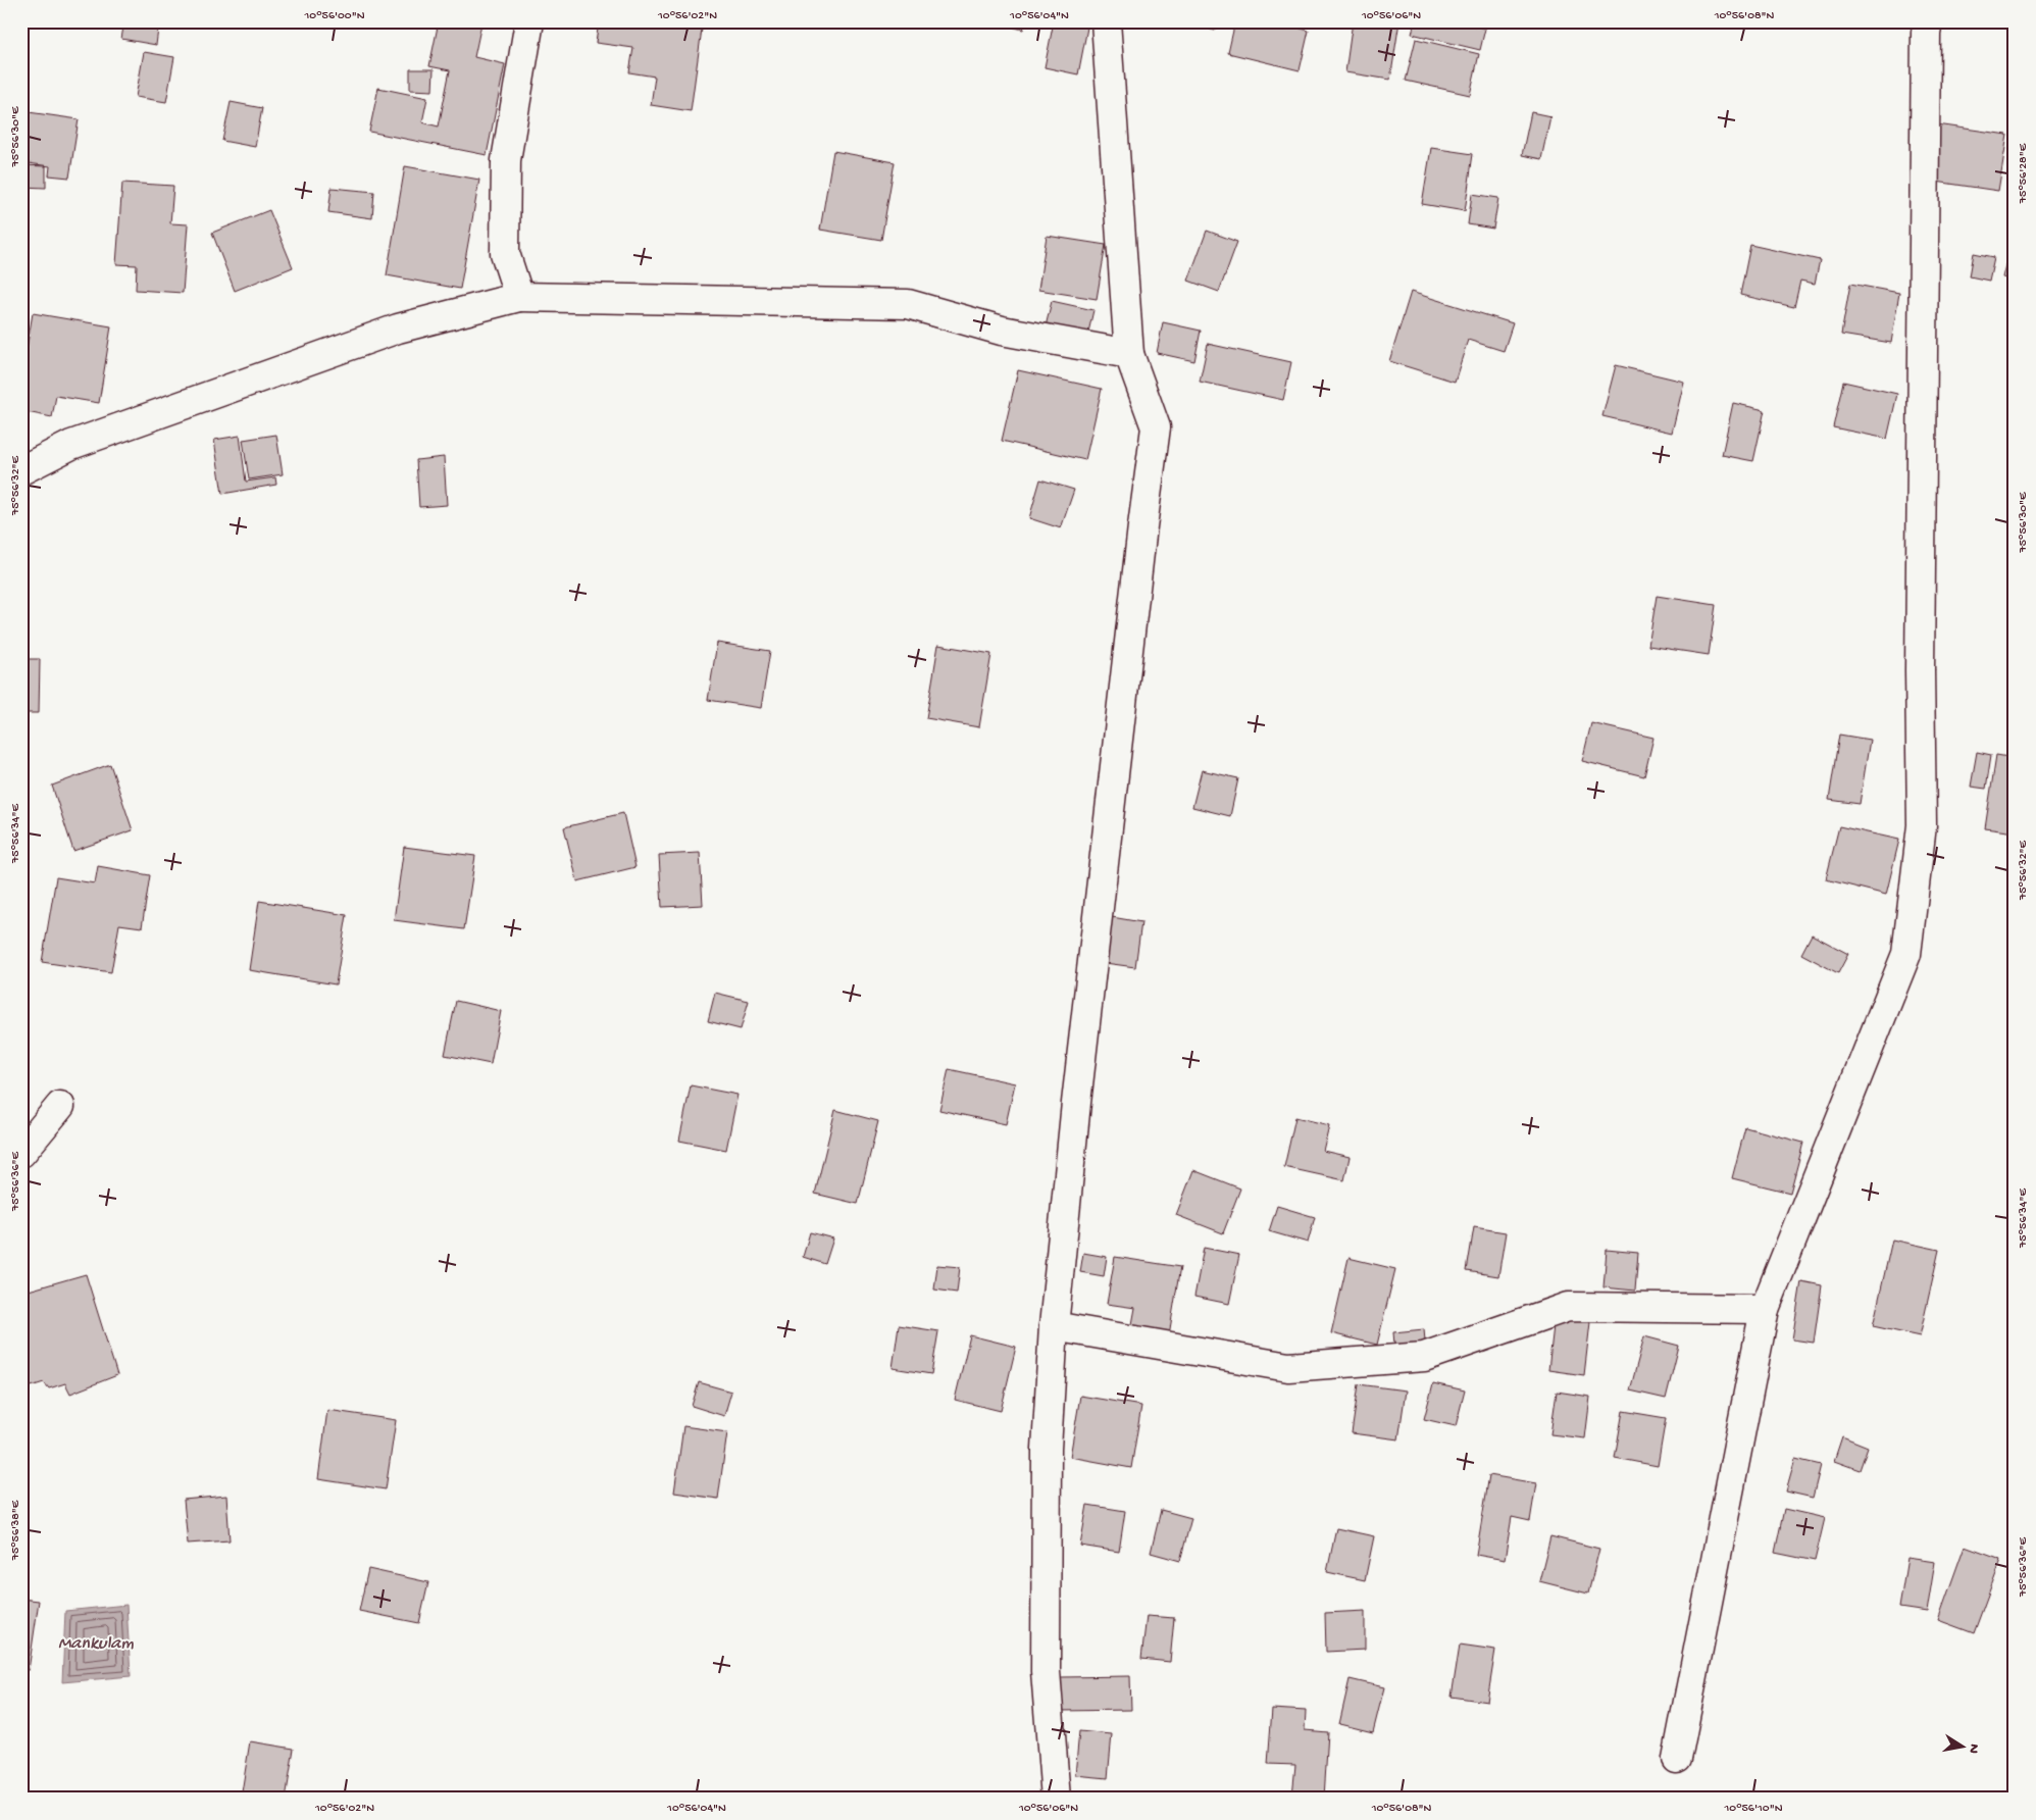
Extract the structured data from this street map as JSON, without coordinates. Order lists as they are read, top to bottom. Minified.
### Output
{"water":["Mankulam"],"north":"right","coordinates":["10°56'00\"N","10°56'02\"N","10°56'04\"N","10°56'06\"N","10°56'08\"N","75°56'30\"E","75°56'28\"E","75°56'32\"E","75°56'34\"E","75°56'36\"E","75°56'38\"E","10°56'10\"N"]}
